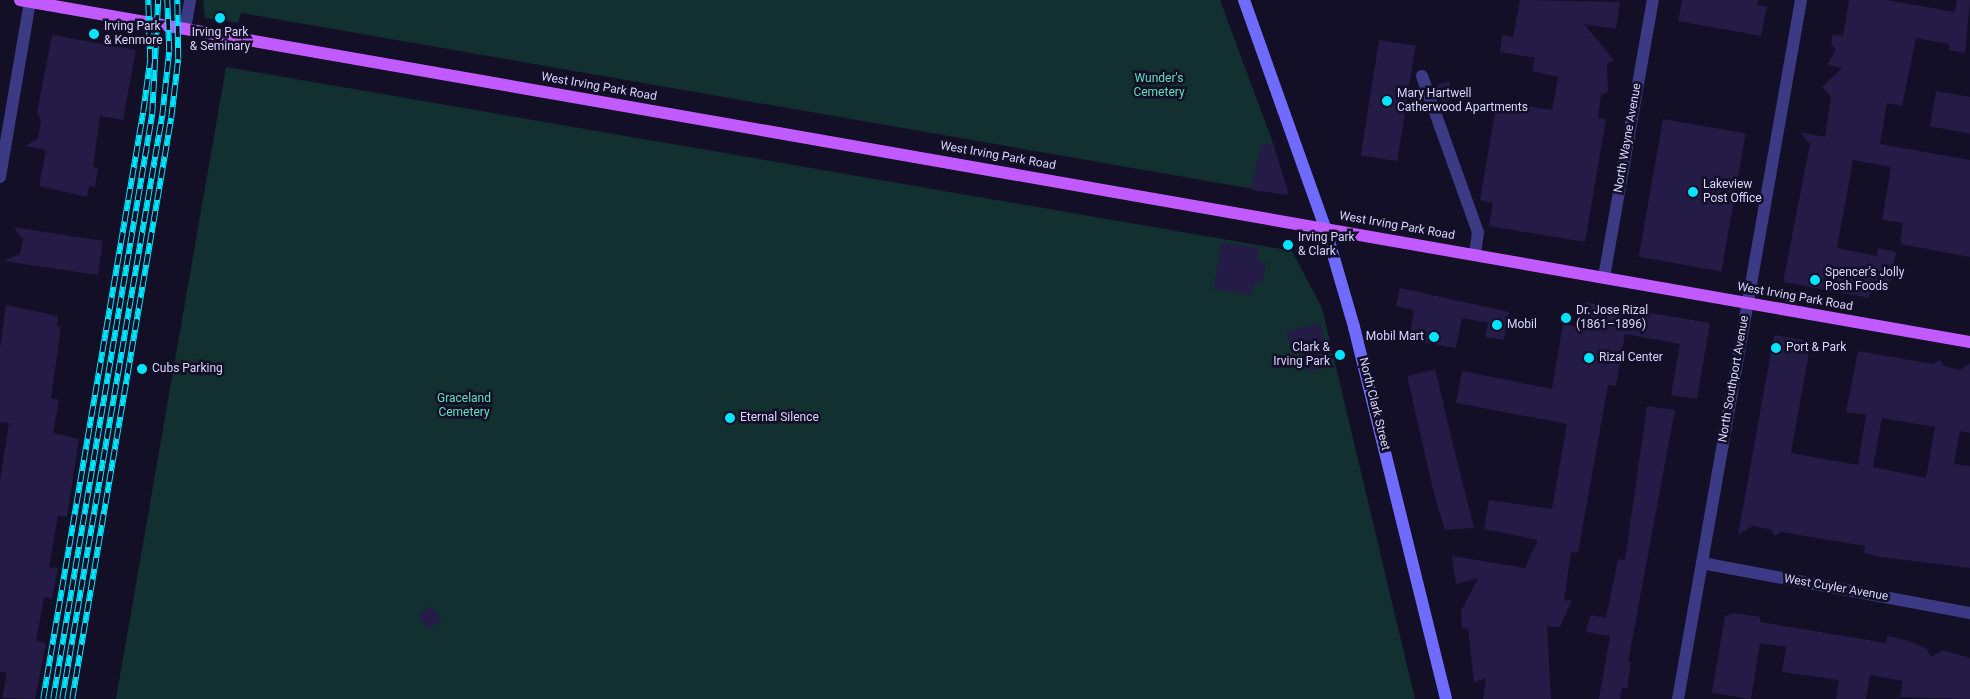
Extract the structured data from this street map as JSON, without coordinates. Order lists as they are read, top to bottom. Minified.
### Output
{"streets":{"main road":["West Irving Park Road","North Clark Street"],"street":["North Wayne Avenue","North Southport Avenue","West Cuyler Avenue"]},"crossings":[["West Irving Park Road","North Wayne Avenue"],["West Irving Park Road","North Southport Avenue"],["West Irving Park Road","North Clark Street"],["North Southport Avenue","West Cuyler Avenue"]],"parks":["Wunder's Cemetery","Graceland Cemetery"],"places":["Irving Park & Seminary","Irving Park & Kenmore","Mary Hartwell Catherwood Apartments","Lakeview Post Office","Irving Park & Clark","Spencer's Jolly Posh Foods","Dr. Jose Rizal (1861–1896)","Mobil","Mobil Mart","Port & Park","Clark & Irving Park","Rizal Center","Cubs Parking","Eternal Silence"]}
